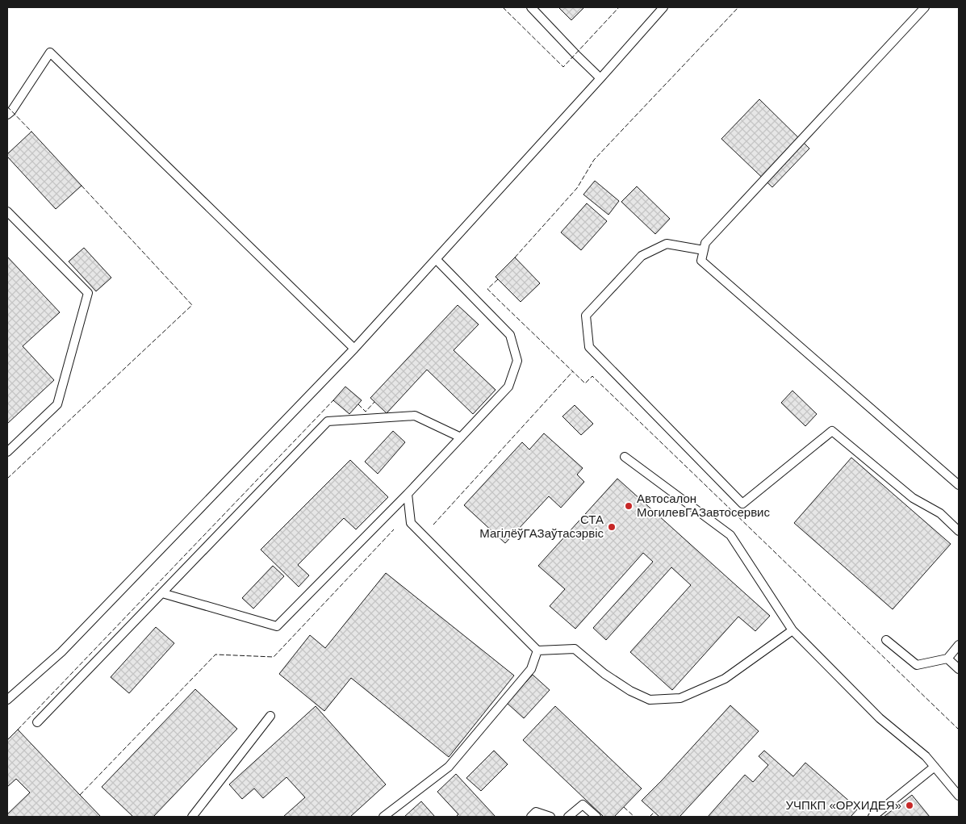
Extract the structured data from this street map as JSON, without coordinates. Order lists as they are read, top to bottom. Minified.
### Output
{"places":["Автосалон МогилевГАЗавтосервис","СТА МагілёўГАЗаўтасэрвіс","УЧПКП «ОРХИДЕЯ»"]}
